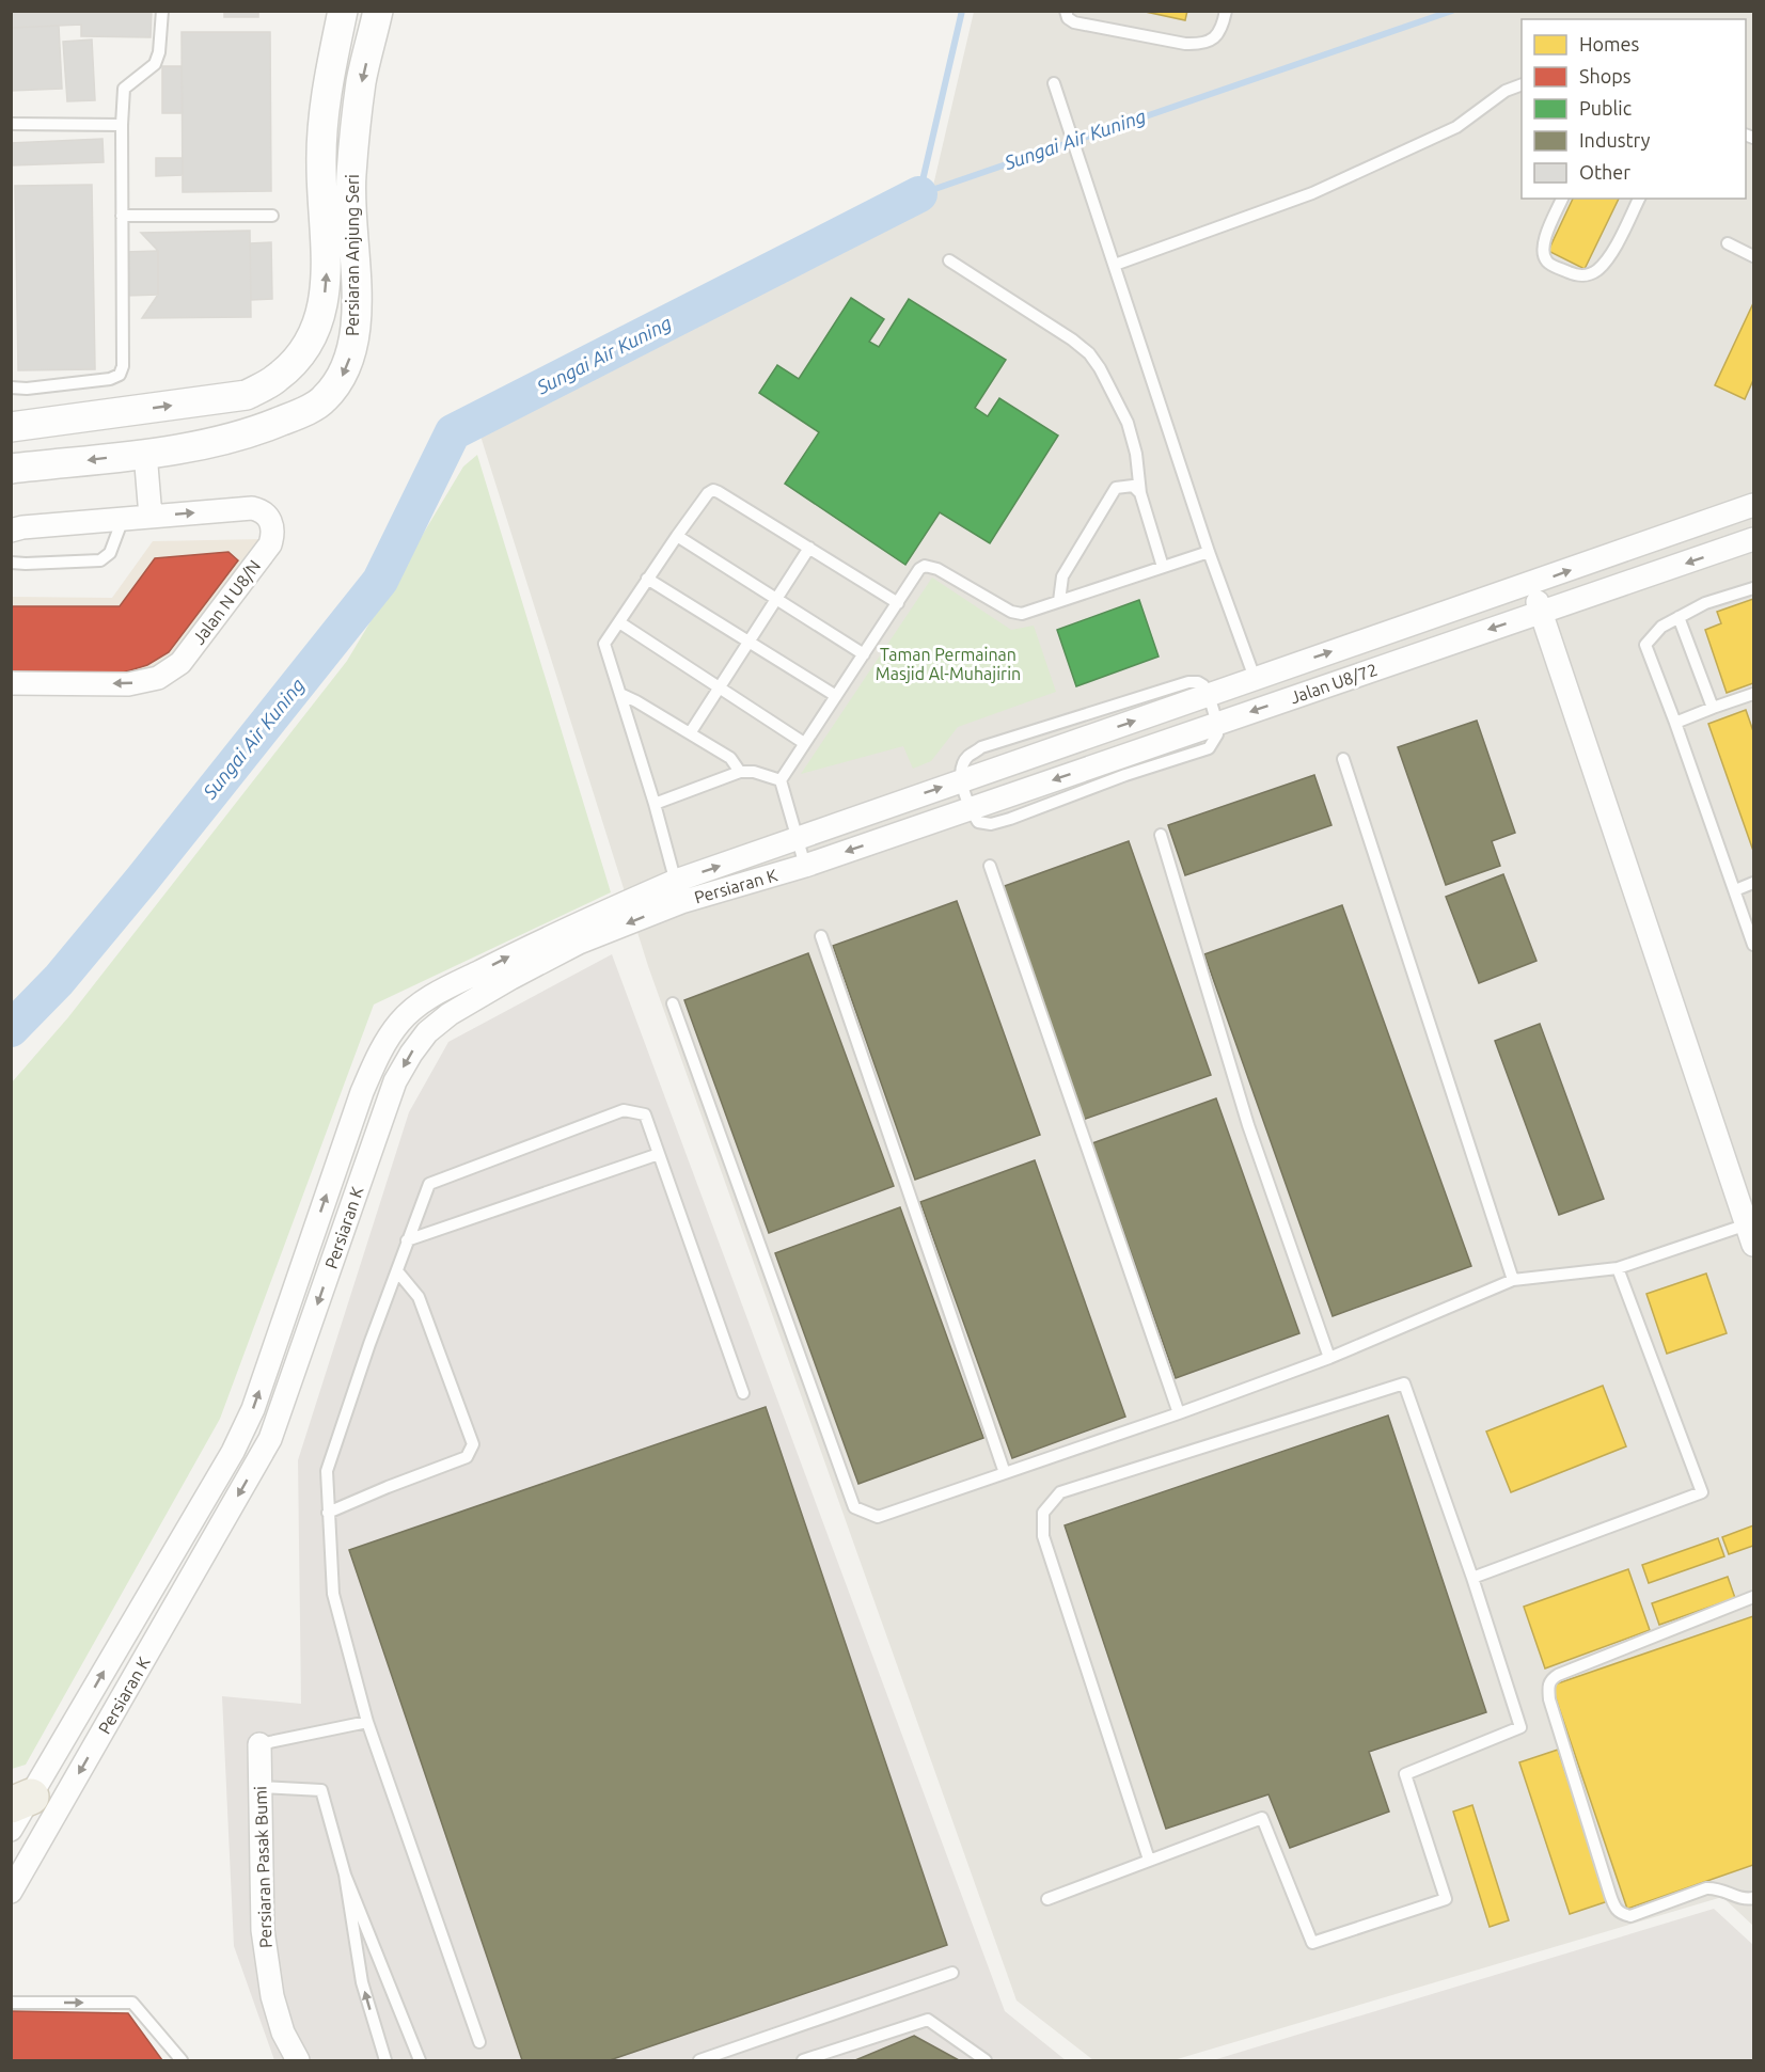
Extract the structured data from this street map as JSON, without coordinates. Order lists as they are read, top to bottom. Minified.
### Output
{"streets":{"street":["Persiaran Anjung Seri","Jalan N U8/N","Jalan U8/72","Persiaran K","Persiaran Pasak Bumi"]},"crossings":[["Jalan U8/72","Persiaran K"]],"water":["Sungai Air Kuning"],"parks":["Taman Permainan Masjid Al-Muhajirin"],"legend":["Homes","Shops","Public","Industry","Other"]}
